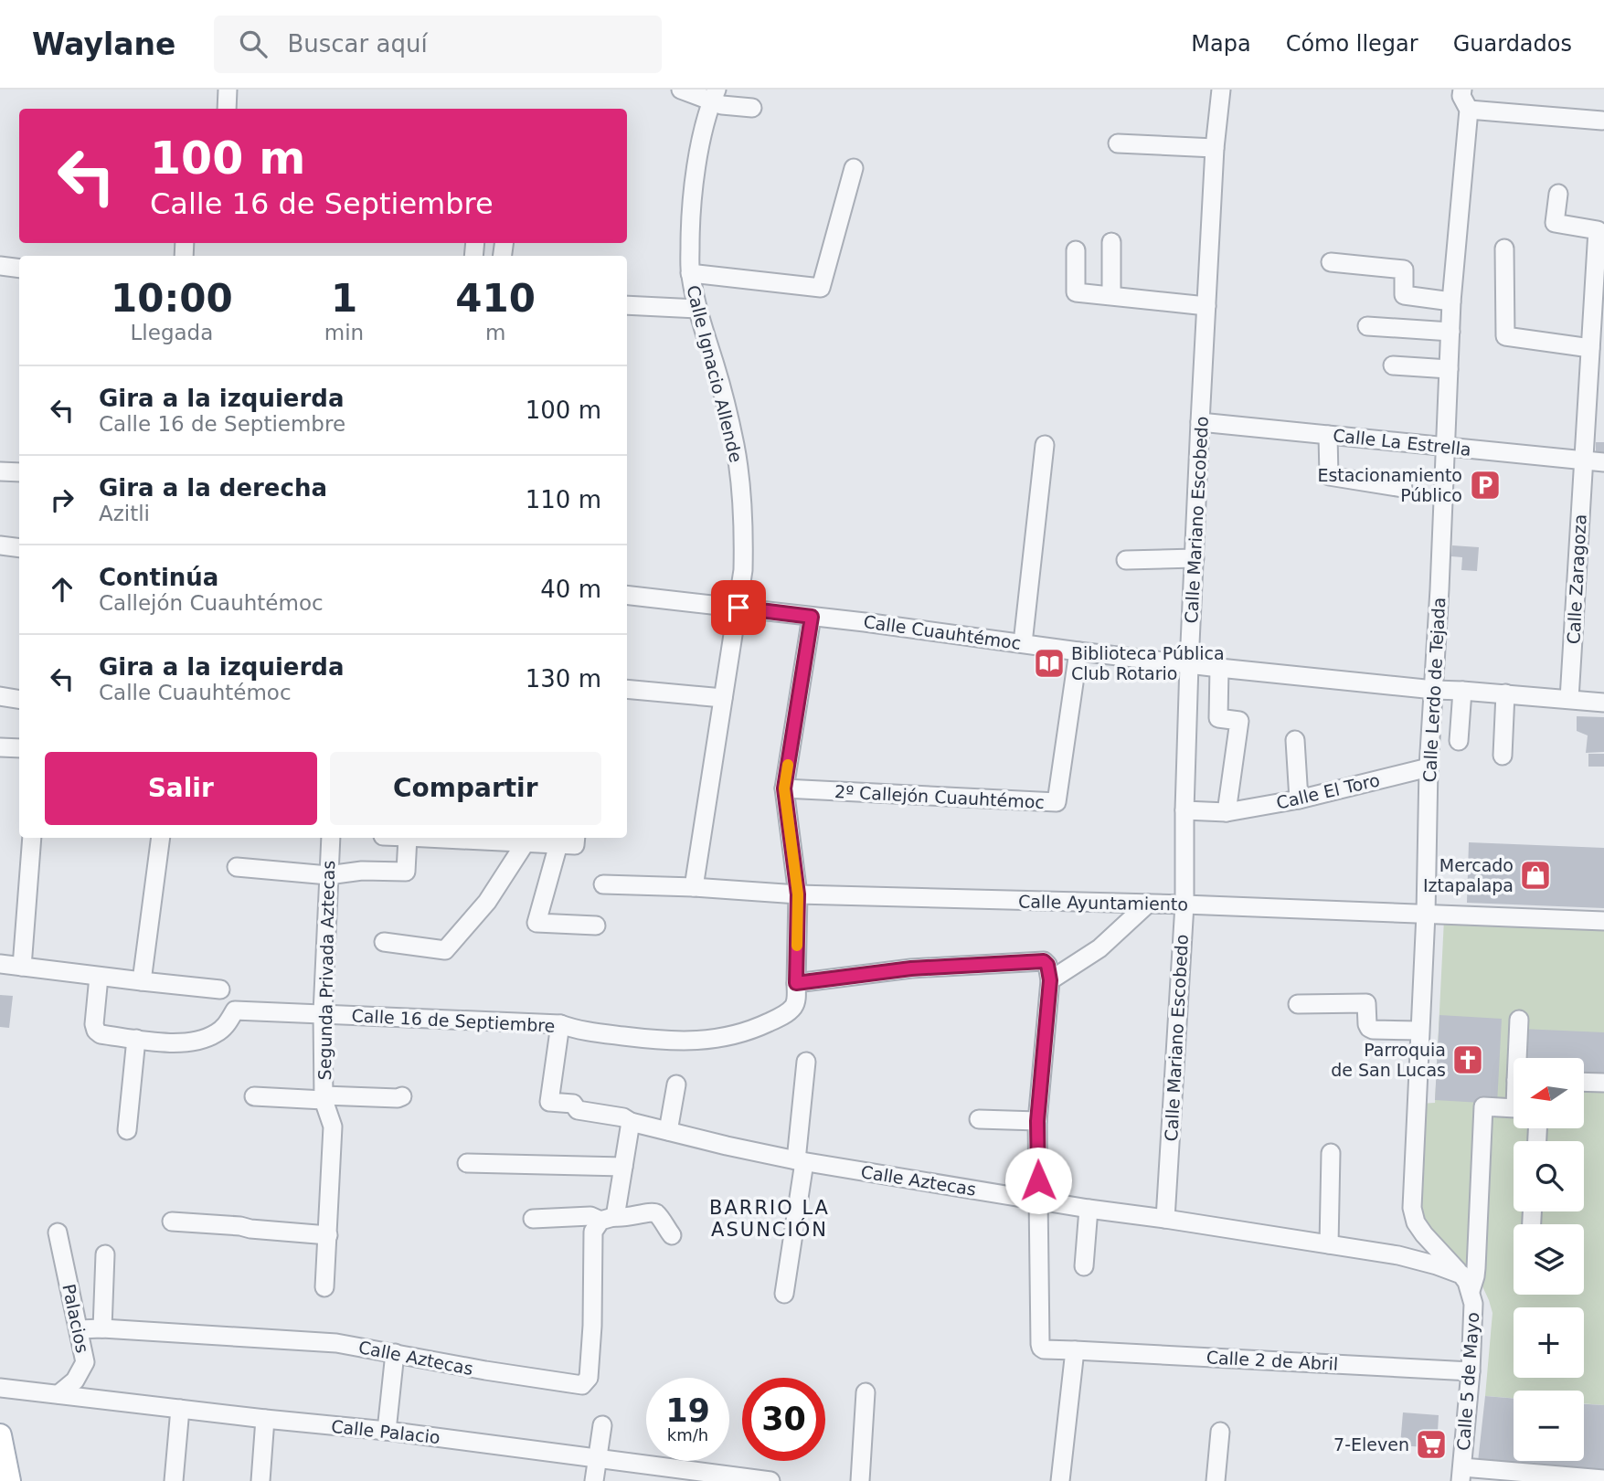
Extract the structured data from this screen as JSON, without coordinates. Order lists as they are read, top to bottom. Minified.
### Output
{"streets":{"street":["Calle Ignacio Allende","Calle La Estrella","Calle Mariano Escobedo","Calle Zaragoza","Calle Cuauhtémoc","Calle Lerdo de Tejada","Calle El Toro","2º Callejón Cuauhtémoc","Calle Ayuntamiento","Segunda Privada Aztecas","Calle 16 de Septiembre","Calle Aztecas","Palacios","Calle 2 de Abril","Calle 5 de Mayo","Calle Palacio"]},"crossings":[["Calle Ignacio Allende","Calle Cuauhtémoc"],["Calle Ignacio Allende","Calle Ayuntamiento"],["Calle La Estrella","Calle Mariano Escobedo"],["Calle La Estrella","Calle Zaragoza"],["Calle La Estrella","Calle Lerdo de Tejada"],["Calle Mariano Escobedo","Calle Cuauhtémoc"],["Calle Mariano Escobedo","Calle El Toro"],["Calle Mariano Escobedo","Calle Ayuntamiento"],["Calle Mariano Escobedo","Calle Aztecas"],["Calle Zaragoza","Calle Cuauhtémoc"],["Calle Cuauhtémoc","Calle Lerdo de Tejada"],["Calle Cuauhtémoc","2º Callejón Cuauhtémoc"],["Calle Cuauhtémoc","Calle 16 de Septiembre"],["Calle Lerdo de Tejada","Calle El Toro"],["Calle Lerdo de Tejada","Calle Ayuntamiento"],["Calle Lerdo de Tejada","Calle Aztecas"],["Calle Lerdo de Tejada","Calle 5 de Mayo"],["2º Callejón Cuauhtémoc","Calle 16 de Septiembre"],["Calle Ayuntamiento","Calle 16 de Septiembre"],["Segunda Privada Aztecas","Calle 16 de Septiembre"],["Calle 16 de Septiembre","Calle Aztecas"],["Calle Aztecas","Palacios"],["Calle Aztecas","Calle 5 de Mayo"],["Palacios","Calle Palacio"],["Calle 2 de Abril","Calle 5 de Mayo"]],"districts":["BARRIO LA ASUNCIÓN"],"places":{"parking":["Estacionamiento Público"],"library":["Biblioteca Pública Club Rotario"],"shop":["Mercado Iztapalapa"],"church":["Parroquia de San Lucas"],"supermarket":["7-Eleven"]},"north":"left","page":{"header":"Waylane","search":"Buscar aquí","nav":["Mapa","Cómo llegar","Guardados"],"turn":["100 m","Calle 16 de Septiembre"],"eta":["10:00","Llegada","1","min","410","m"],"list":[{"name":"Gira a la izquierda","note":"Calle 16 de Septiembre","value":"100 m"},{"name":"Gira a la derecha","note":"Azitli","value":"110 m"},{"name":"Continúa","note":"Callejón Cuauhtémoc","value":"40 m"},{"name":"Gira a la izquierda","note":"Calle Cuauhtémoc","value":"130 m"}],"buttons":["Salir","Compartir"],"map_buttons":["+","−"],"speed":"19 km/h","limit":"30"}}
